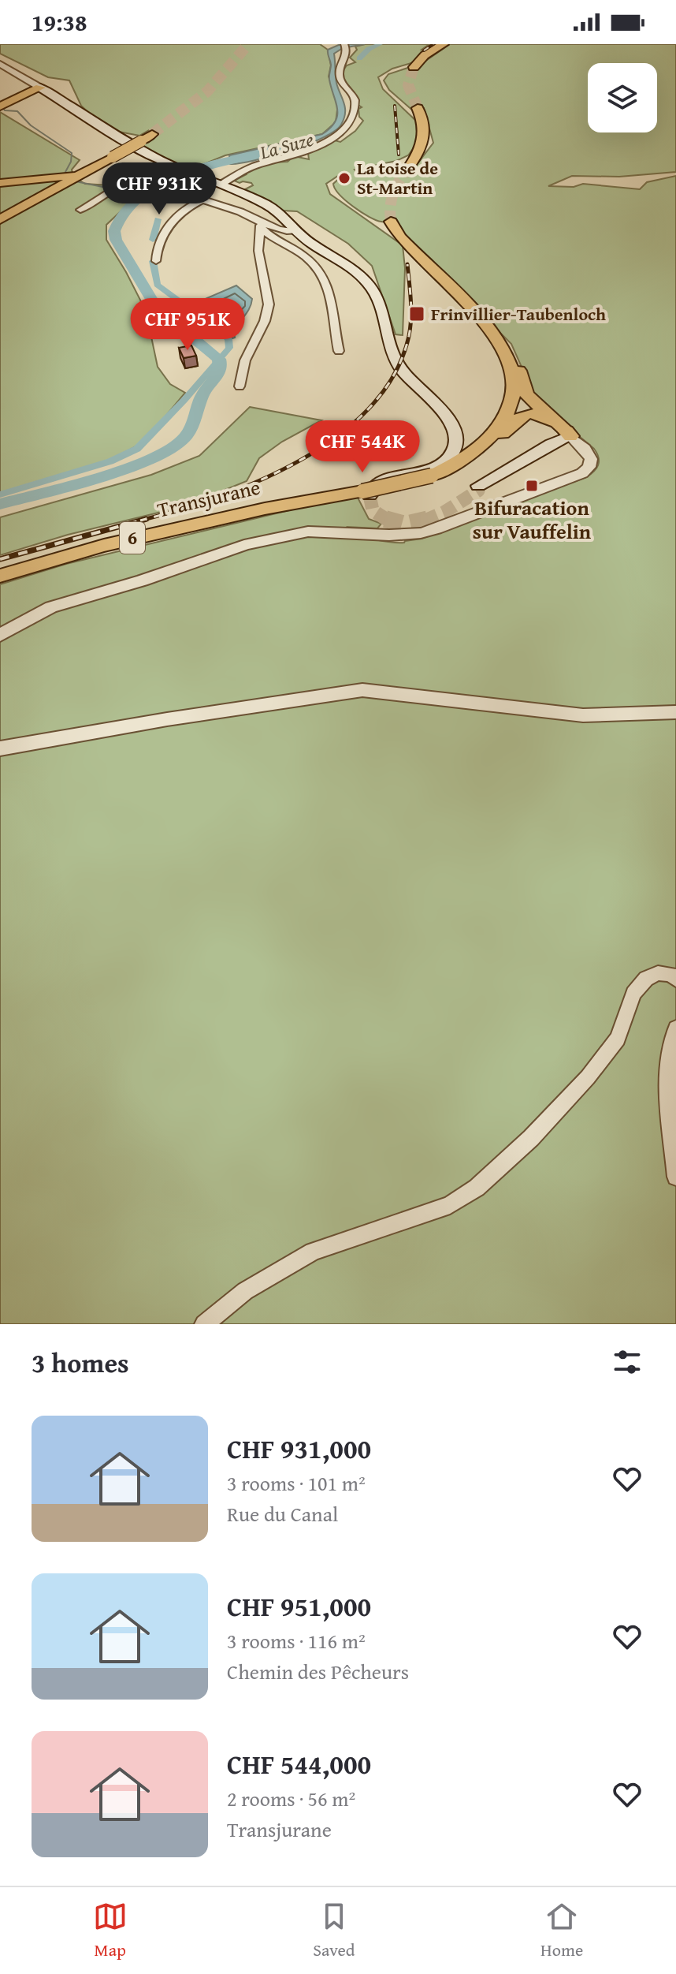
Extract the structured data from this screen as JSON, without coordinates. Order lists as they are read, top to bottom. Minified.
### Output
{"streets":{"main road":["Transjurane","6"]},"water":["La Suze"],"places":{"other":["La toise de St-Martin"],"transit":["Frinvillier-Taubenloch","Bifuracation sur Vauffelin"]},"page":{"status":"19:38","price":["CHF 931K","CHF 951K","CHF 544K"],"heading":"3 homes","list":[{"name":"CHF 931,000","note":"3 rooms · 101 m² · Rue du Canal"},{"name":"CHF 951,000","note":"3 rooms · 116 m² · Chemin des Pêcheurs"},{"name":"CHF 544,000","note":"2 rooms · 56 m² · Transjurane"}],"tabs":["Map","Saved","Home"]}}
